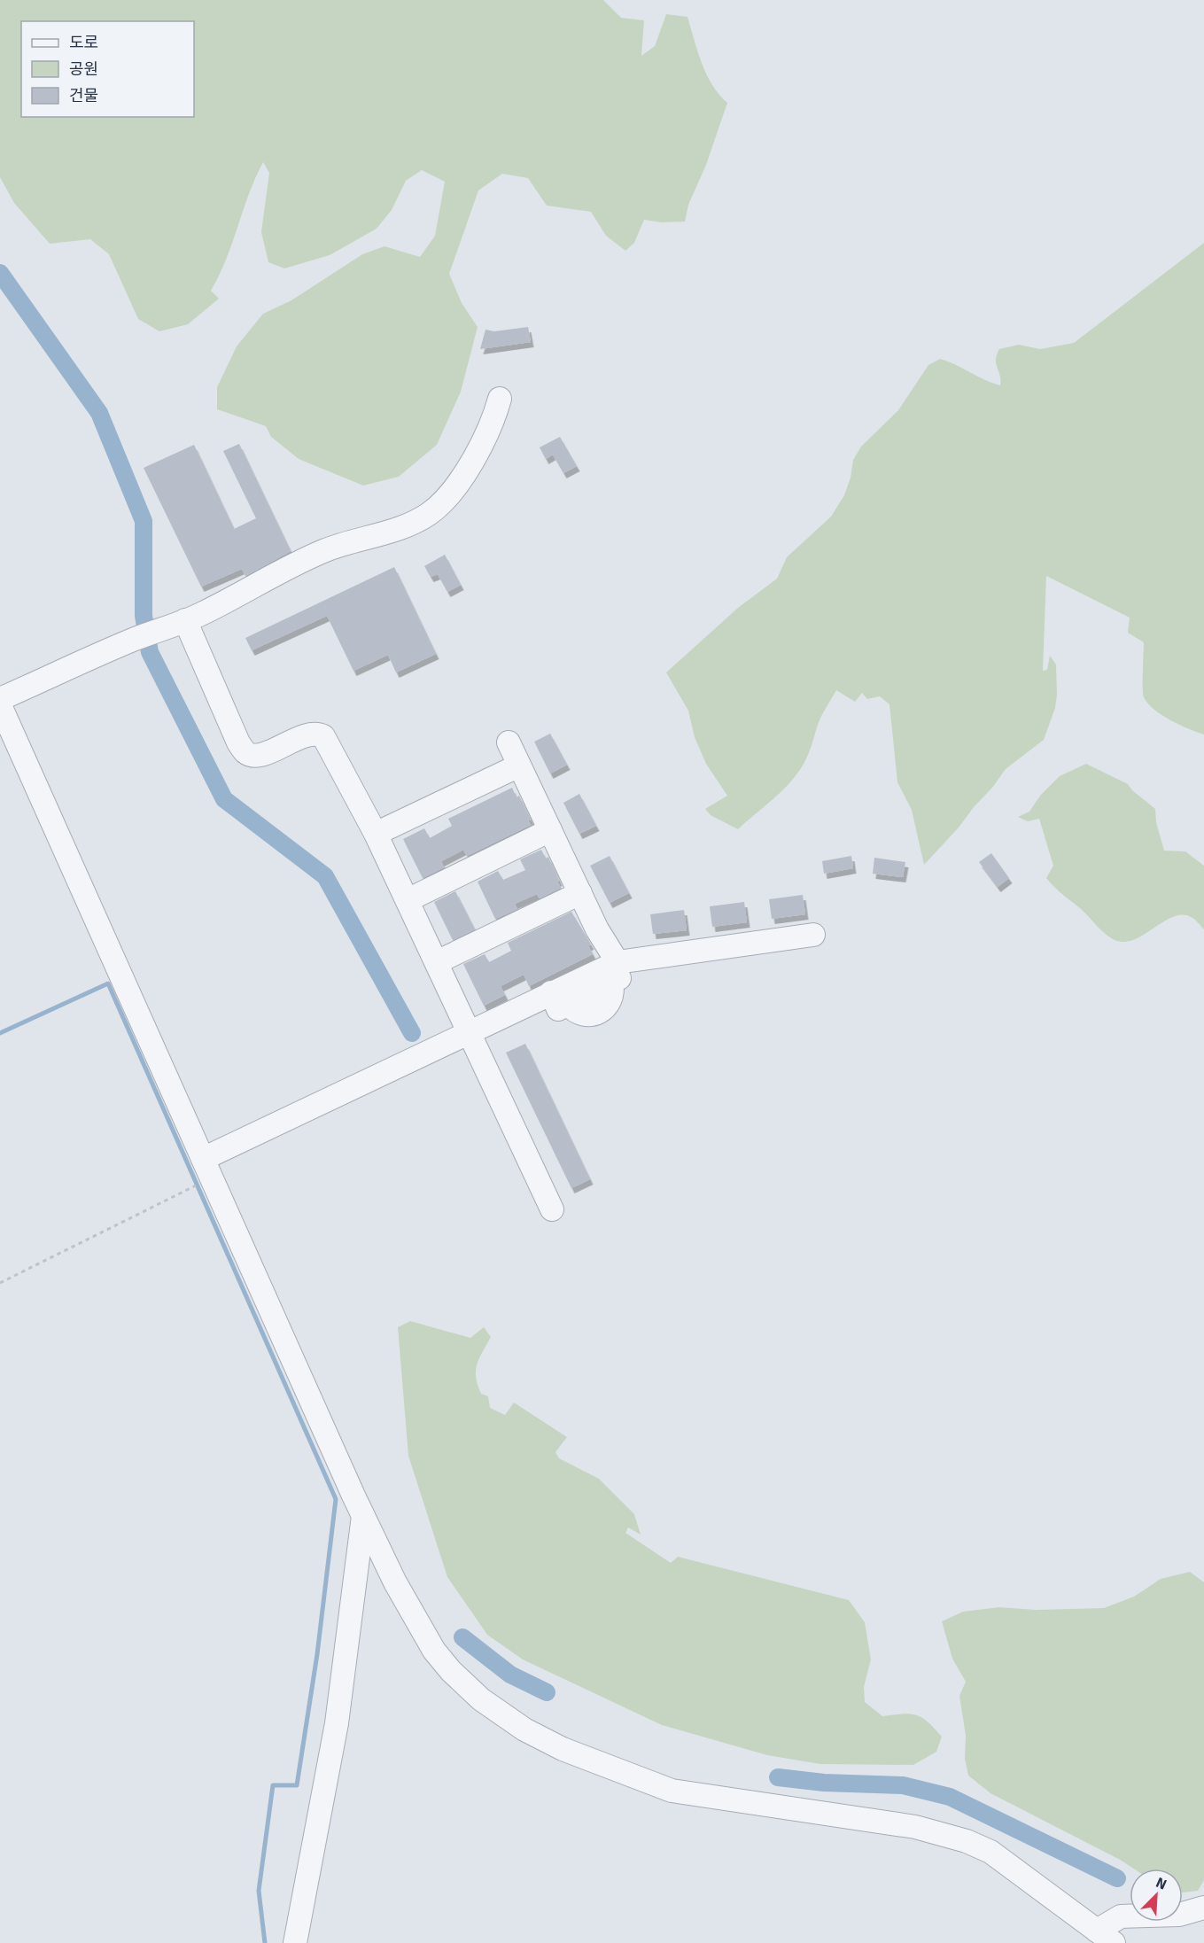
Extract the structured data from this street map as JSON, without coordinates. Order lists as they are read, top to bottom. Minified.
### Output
{"legend":["도로","공원","건물"],"north":"top right"}
